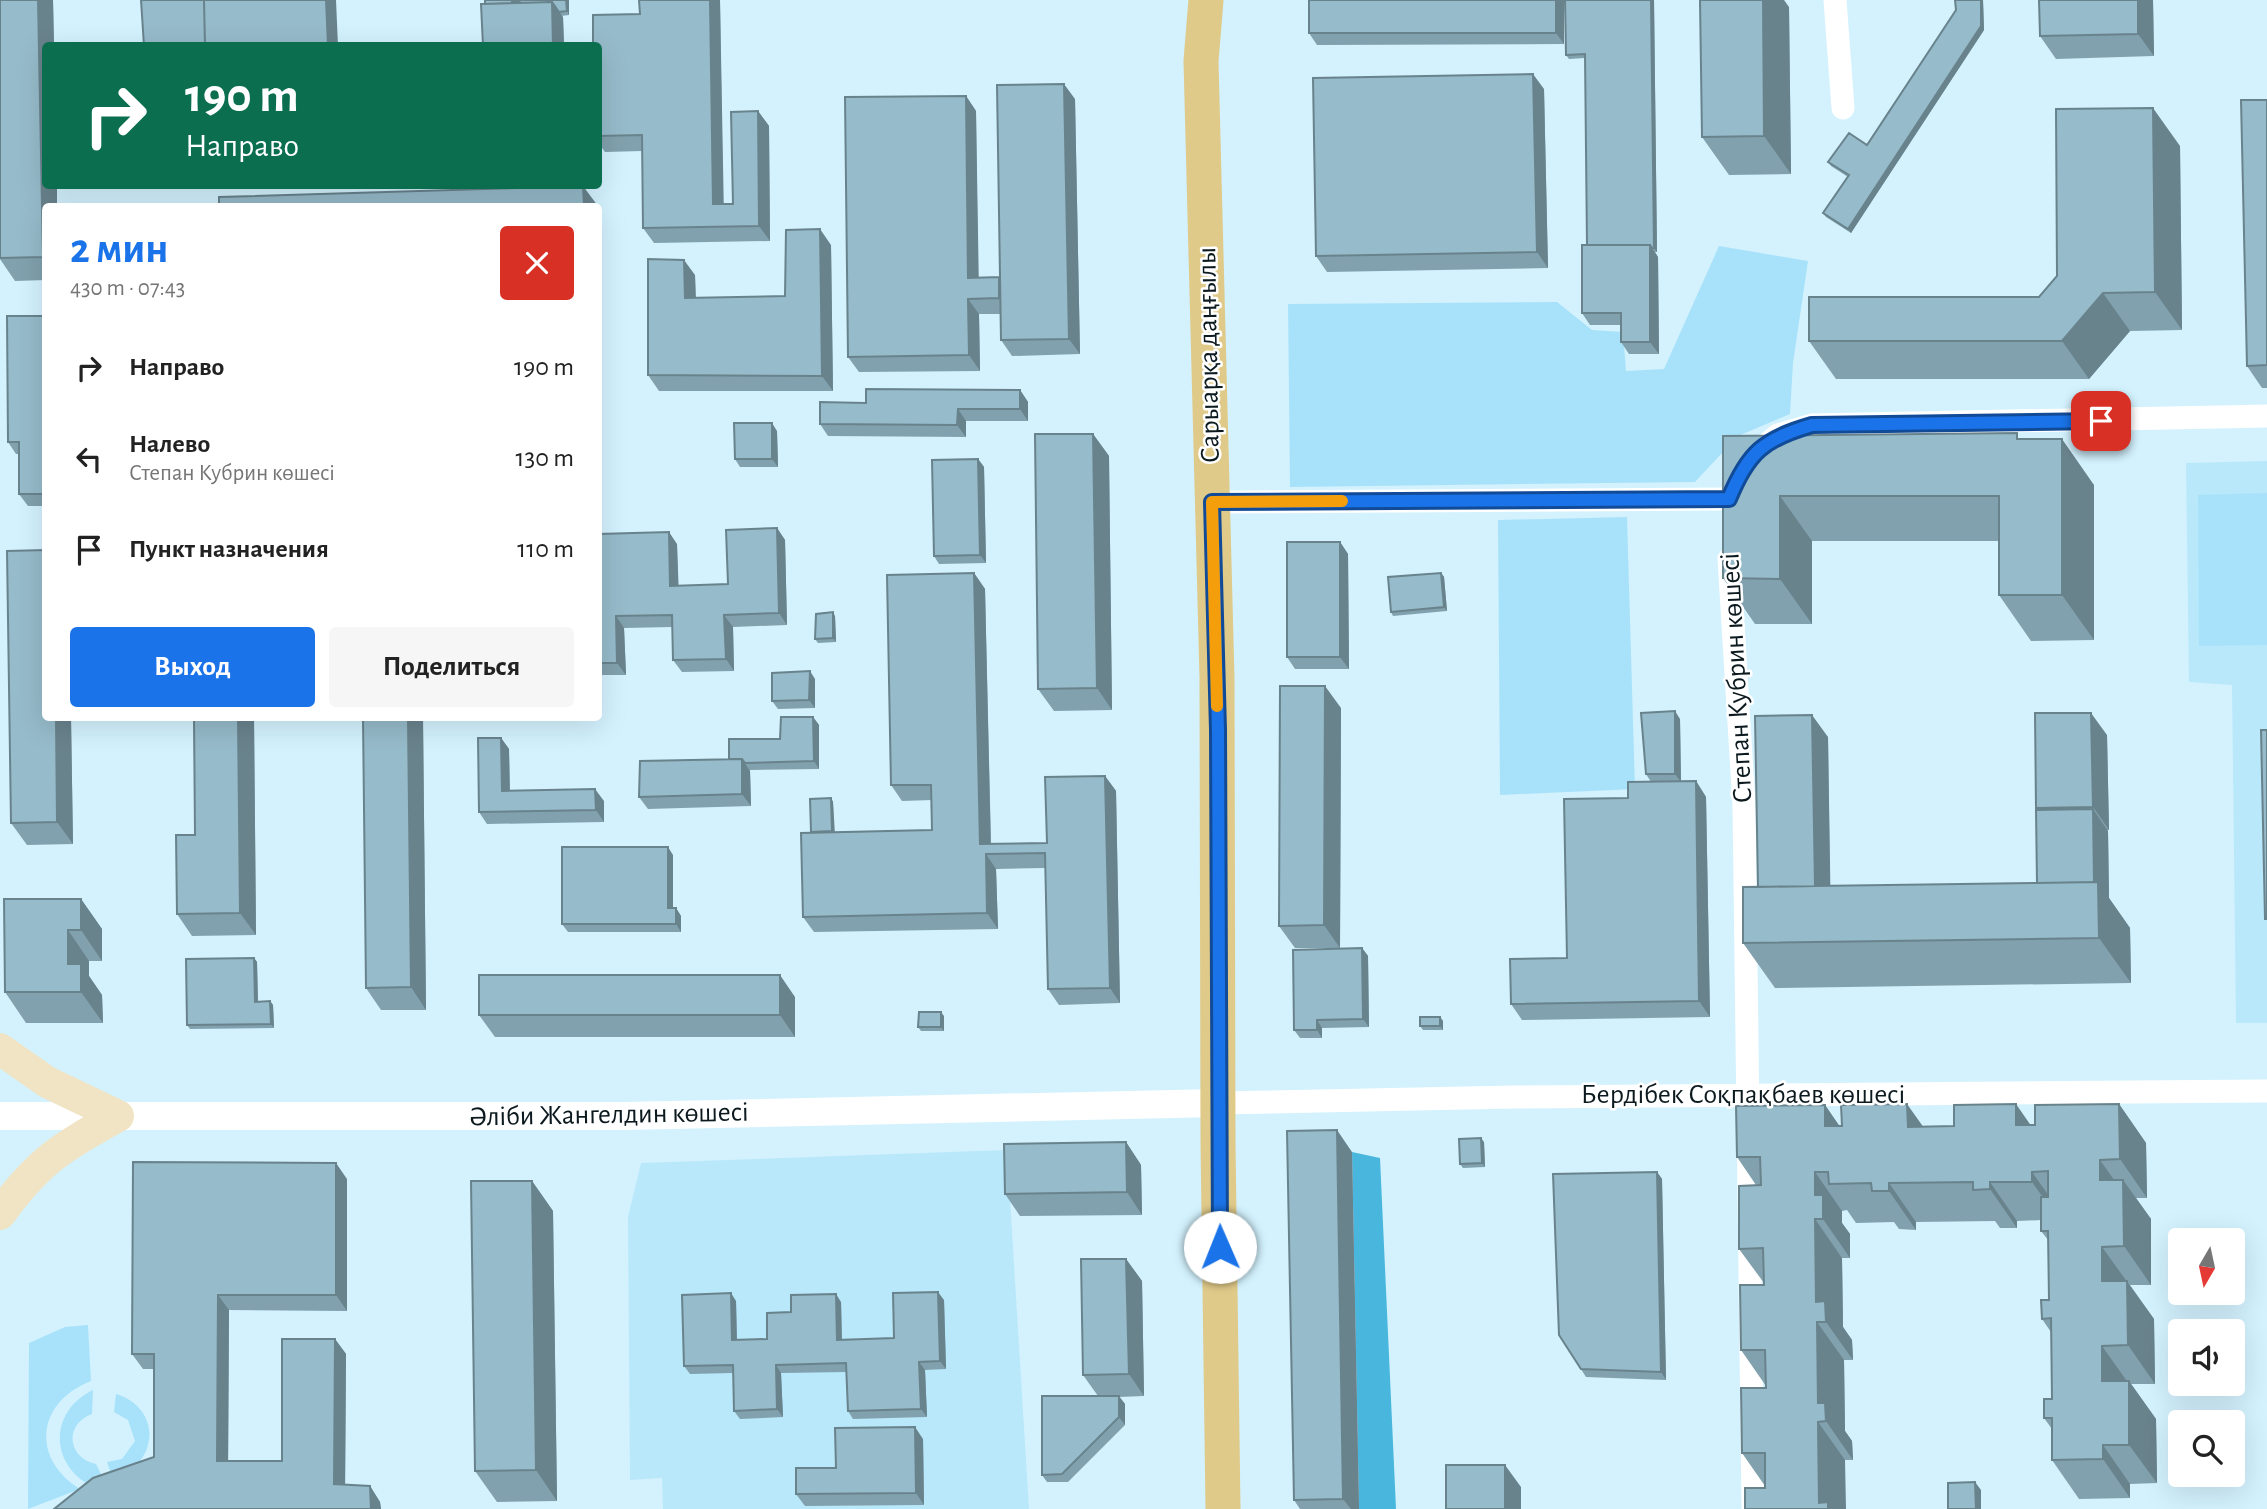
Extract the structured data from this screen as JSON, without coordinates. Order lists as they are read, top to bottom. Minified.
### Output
{"streets":{"main road":["Сарыарқа даңғылы"],"street":["Степан Кубрин көшесі","Бердібек Соқпақбаев көшесі","Әліби Жангелдин көшесі"]},"crossings":[["Сарыарқа даңғылы","Бердібек Соқпақбаев көшесі"],["Сарыарқа даңғылы","Әліби Жангелдин көшесі"],["Степан Кубрин көшесі","Бердібек Соқпақбаев көшесі"],["Бердібек Соқпақбаев көшесі","Әліби Жангелдин көшесі"]],"north":"bottom","page":{"turn":["190 m","Направо"],"heading":["2 мин","430 m · 07:43"],"list":[{"name":"Направо","value":"190 m"},{"name":"Налево","note":"Степан Кубрин көшесі","value":"130 m"},{"name":"Пункт назначения","value":"110 m"}],"buttons":["Выход","Поделиться"]}}
